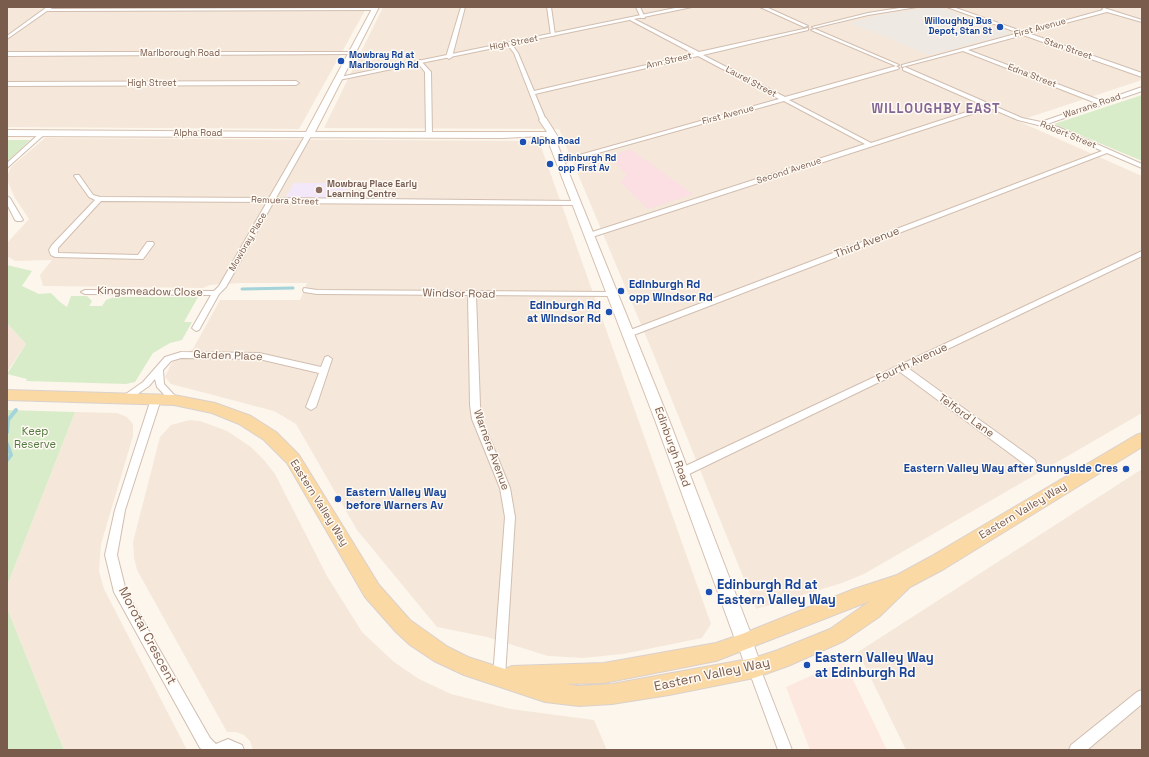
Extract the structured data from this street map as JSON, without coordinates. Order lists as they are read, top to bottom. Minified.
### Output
{"streets":{"main road":["Alpha Road","Edinburgh Road","Eastern Valley Way"],"street":["First Avenue","High Street","Stan Street","Marlborough Road","Ann Street","Edna Street","Laurel Street","Warrane Road","Robert Street","Second Avenue","Remuera Street","Mowbray Place","Third Avenue","Kingsmeadow Close","Windsor Road","Garden Place","Fourth Avenue","Telford Lane","Warners Avenue","Morotai Crescent"]},"crossings":[["First Avenue","Stan Street"],["First Avenue","Edna Street"],["First Avenue","Laurel Street"],["First Avenue","Robert Street"],["First Avenue","Edinburgh Road"],["High Street","Laurel Street"],["High Street","Edinburgh Road"],["Ann Street","Laurel Street"],["Ann Street","Edinburgh Road"],["Edna Street","Warrane Road"],["Laurel Street","Second Avenue"],["Warrane Road","Robert Street"],["Alpha Road","Mowbray Place"],["Robert Street","Second Avenue"],["Robert Street","Third Avenue"],["Second Avenue","Edinburgh Road"],["Remuera Street","Mowbray Place"],["Remuera Street","Edinburgh Road"],["Mowbray Place","Kingsmeadow Close"],["Third Avenue","Edinburgh Road"],["Windsor Road","Edinburgh Road"],["Windsor Road","Warners Avenue"],["Garden Place","Eastern Valley Way"],["Fourth Avenue","Telford Lane"],["Fourth Avenue","Edinburgh Road"],["Edinburgh Road","Eastern Valley Way"],["Warners Avenue","Eastern Valley Way"],["Eastern Valley Way","Morotai Crescent"]],"districts":["WILLOUGHBY EAST"],"parks":["Keep Reserve"],"places":["Willoughby Bus Depot, Stan St","Mowbray Rd at Marlborough Rd","Alpha Road","Edinburgh Rd opp First Av","Mowbray Place Early Learning Centre","Edinburgh Rd opp Windsor Rd","Edinburgh Rd at Windsor Rd","Eastern Valley Way after Sunnyside Cres","Eastern Valley Way before Warners Av","Edinburgh Rd at Eastern Valley Way","Eastern Valley Way at Edinburgh Rd"]}
